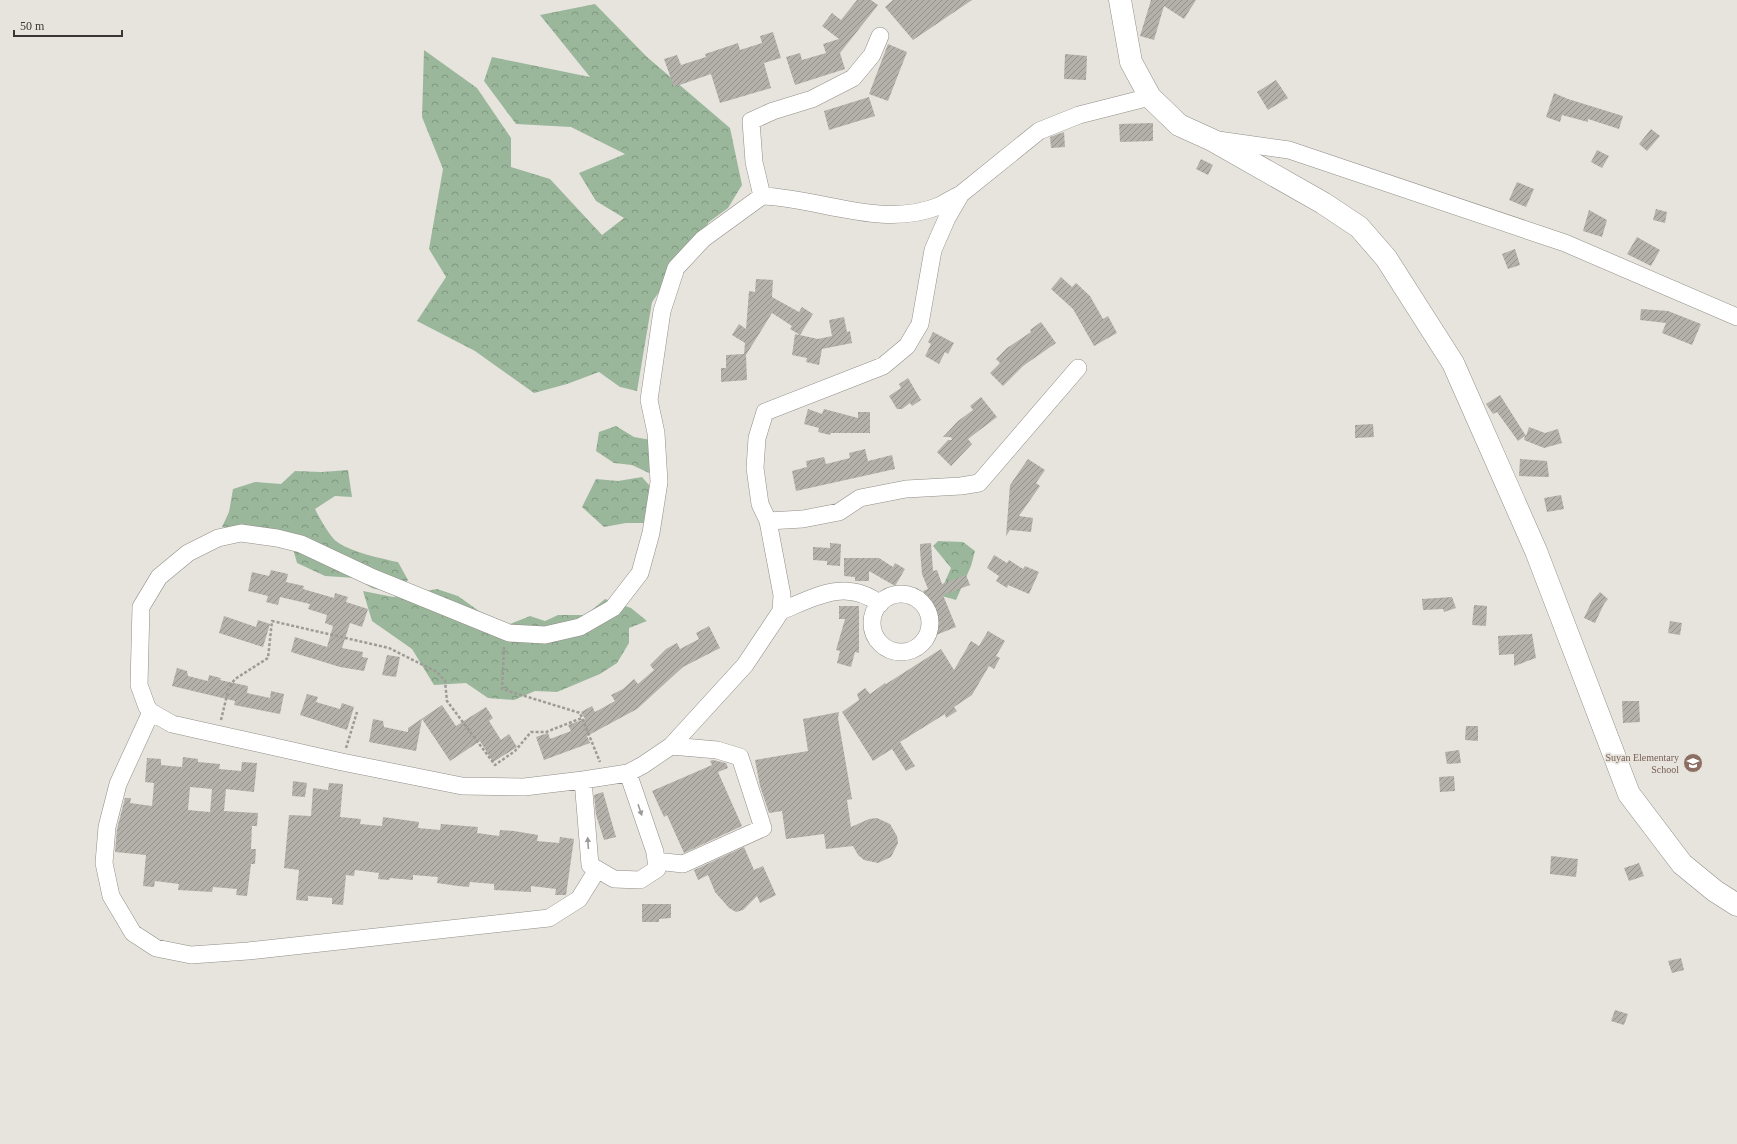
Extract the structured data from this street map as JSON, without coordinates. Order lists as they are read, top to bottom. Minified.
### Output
{"places":{"school or university":["Suyan Elementary School"]},"scale_bar":"50 m"}
